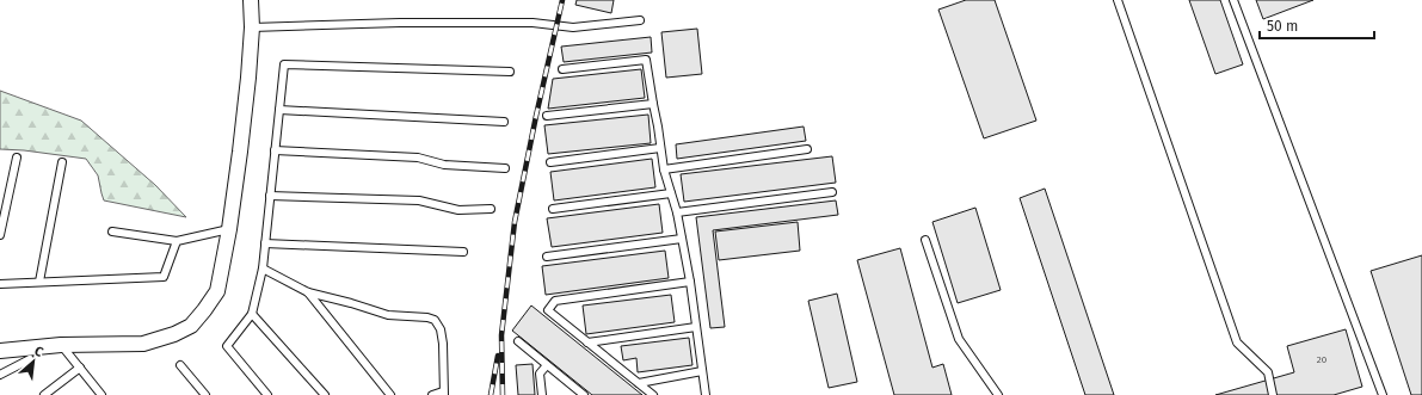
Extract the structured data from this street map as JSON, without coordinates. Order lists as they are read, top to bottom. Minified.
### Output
{"house_numbers":["20"],"scale_bar":"50 m","north":"top right"}
